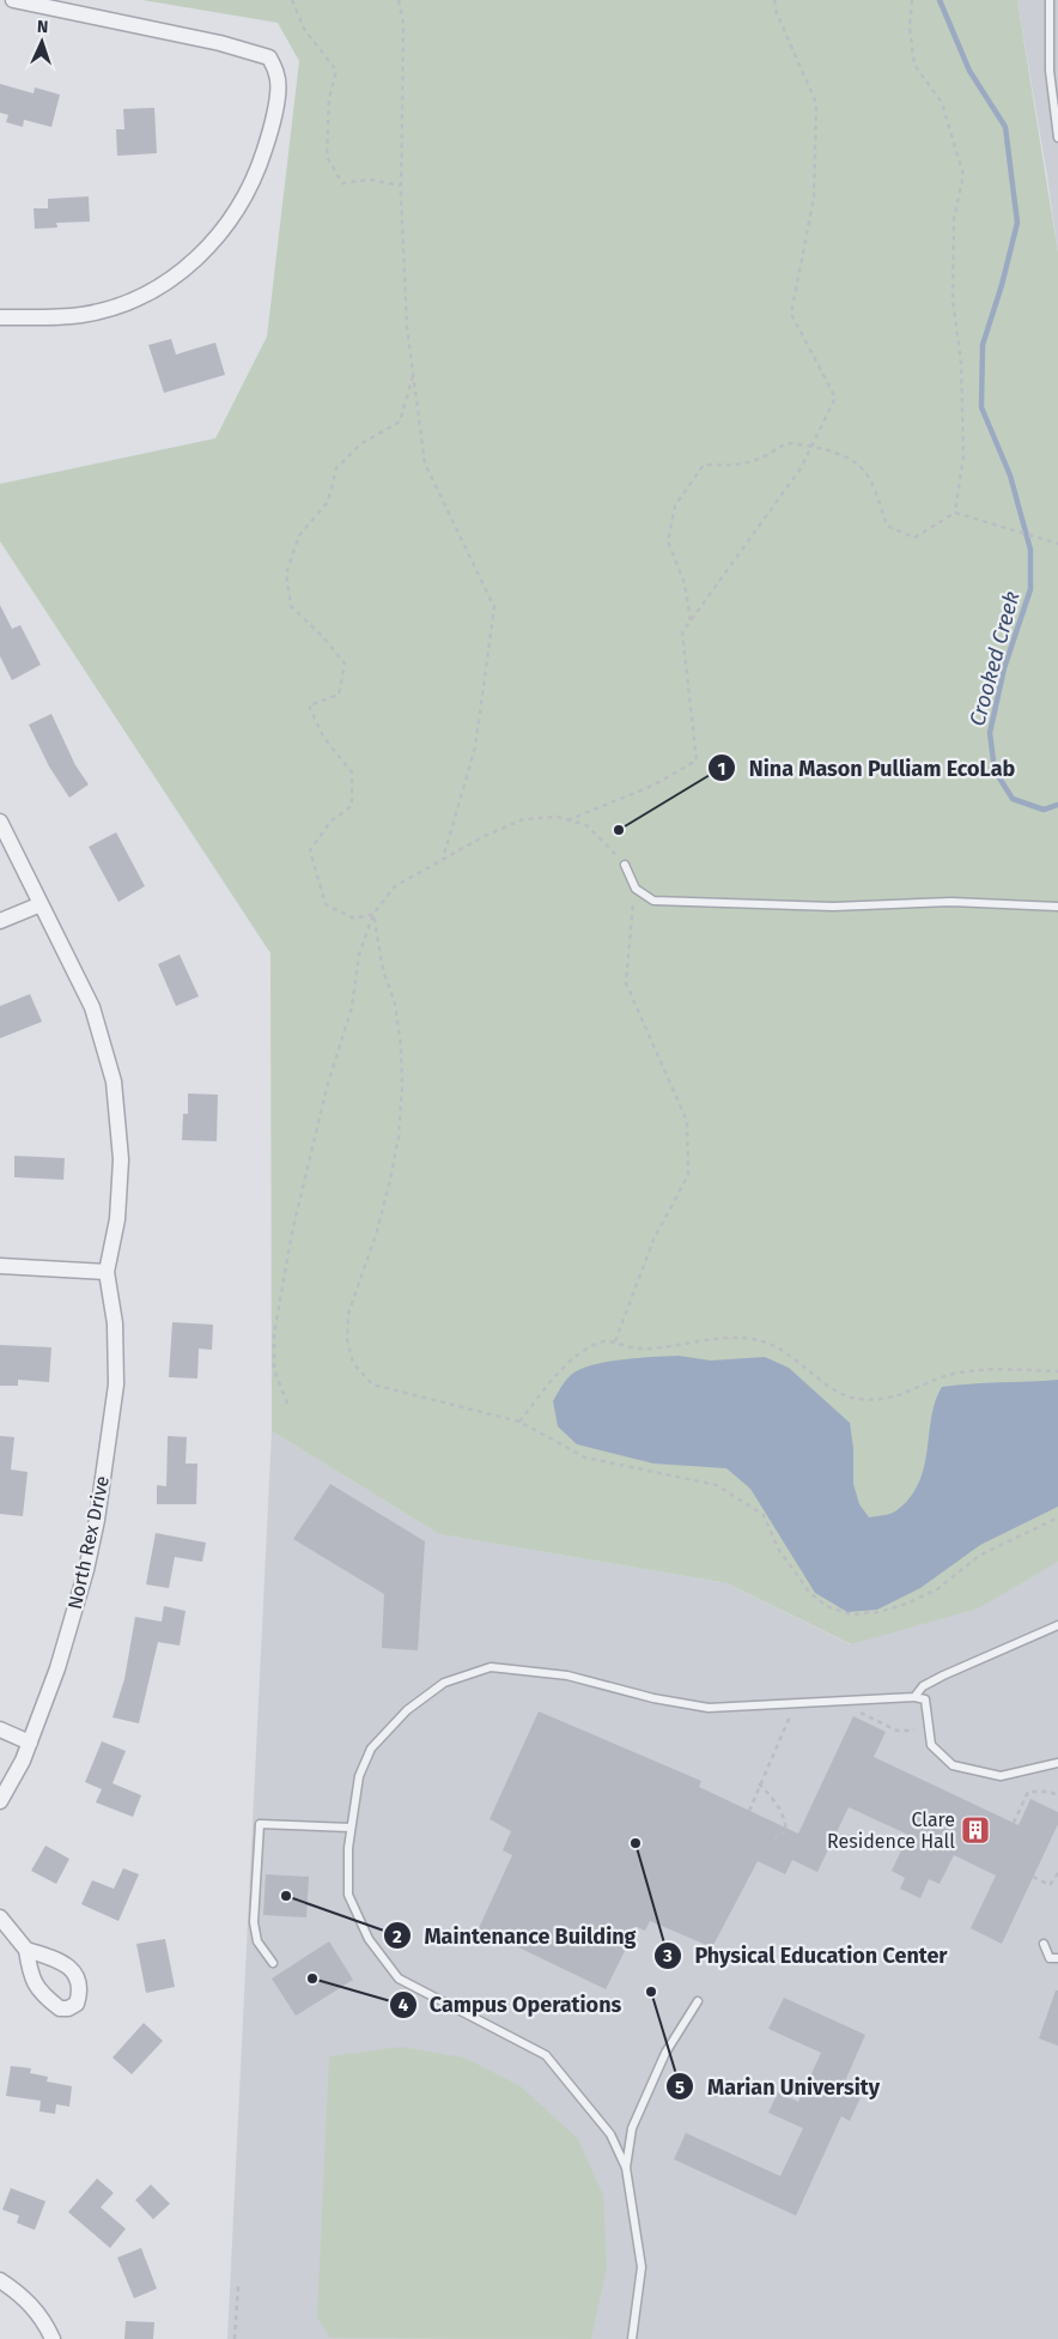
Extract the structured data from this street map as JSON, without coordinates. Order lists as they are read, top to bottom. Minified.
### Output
{"streets":{"street":["North Rex Drive"]},"water":["Crooked Creek"],"places":{"other":["Nina Mason Pulliam EcoLab","Physical Education Center","Maintenance Building","Campus Operations","Marian University"],"building":["Clare Residence Hall"]},"north":"top"}
